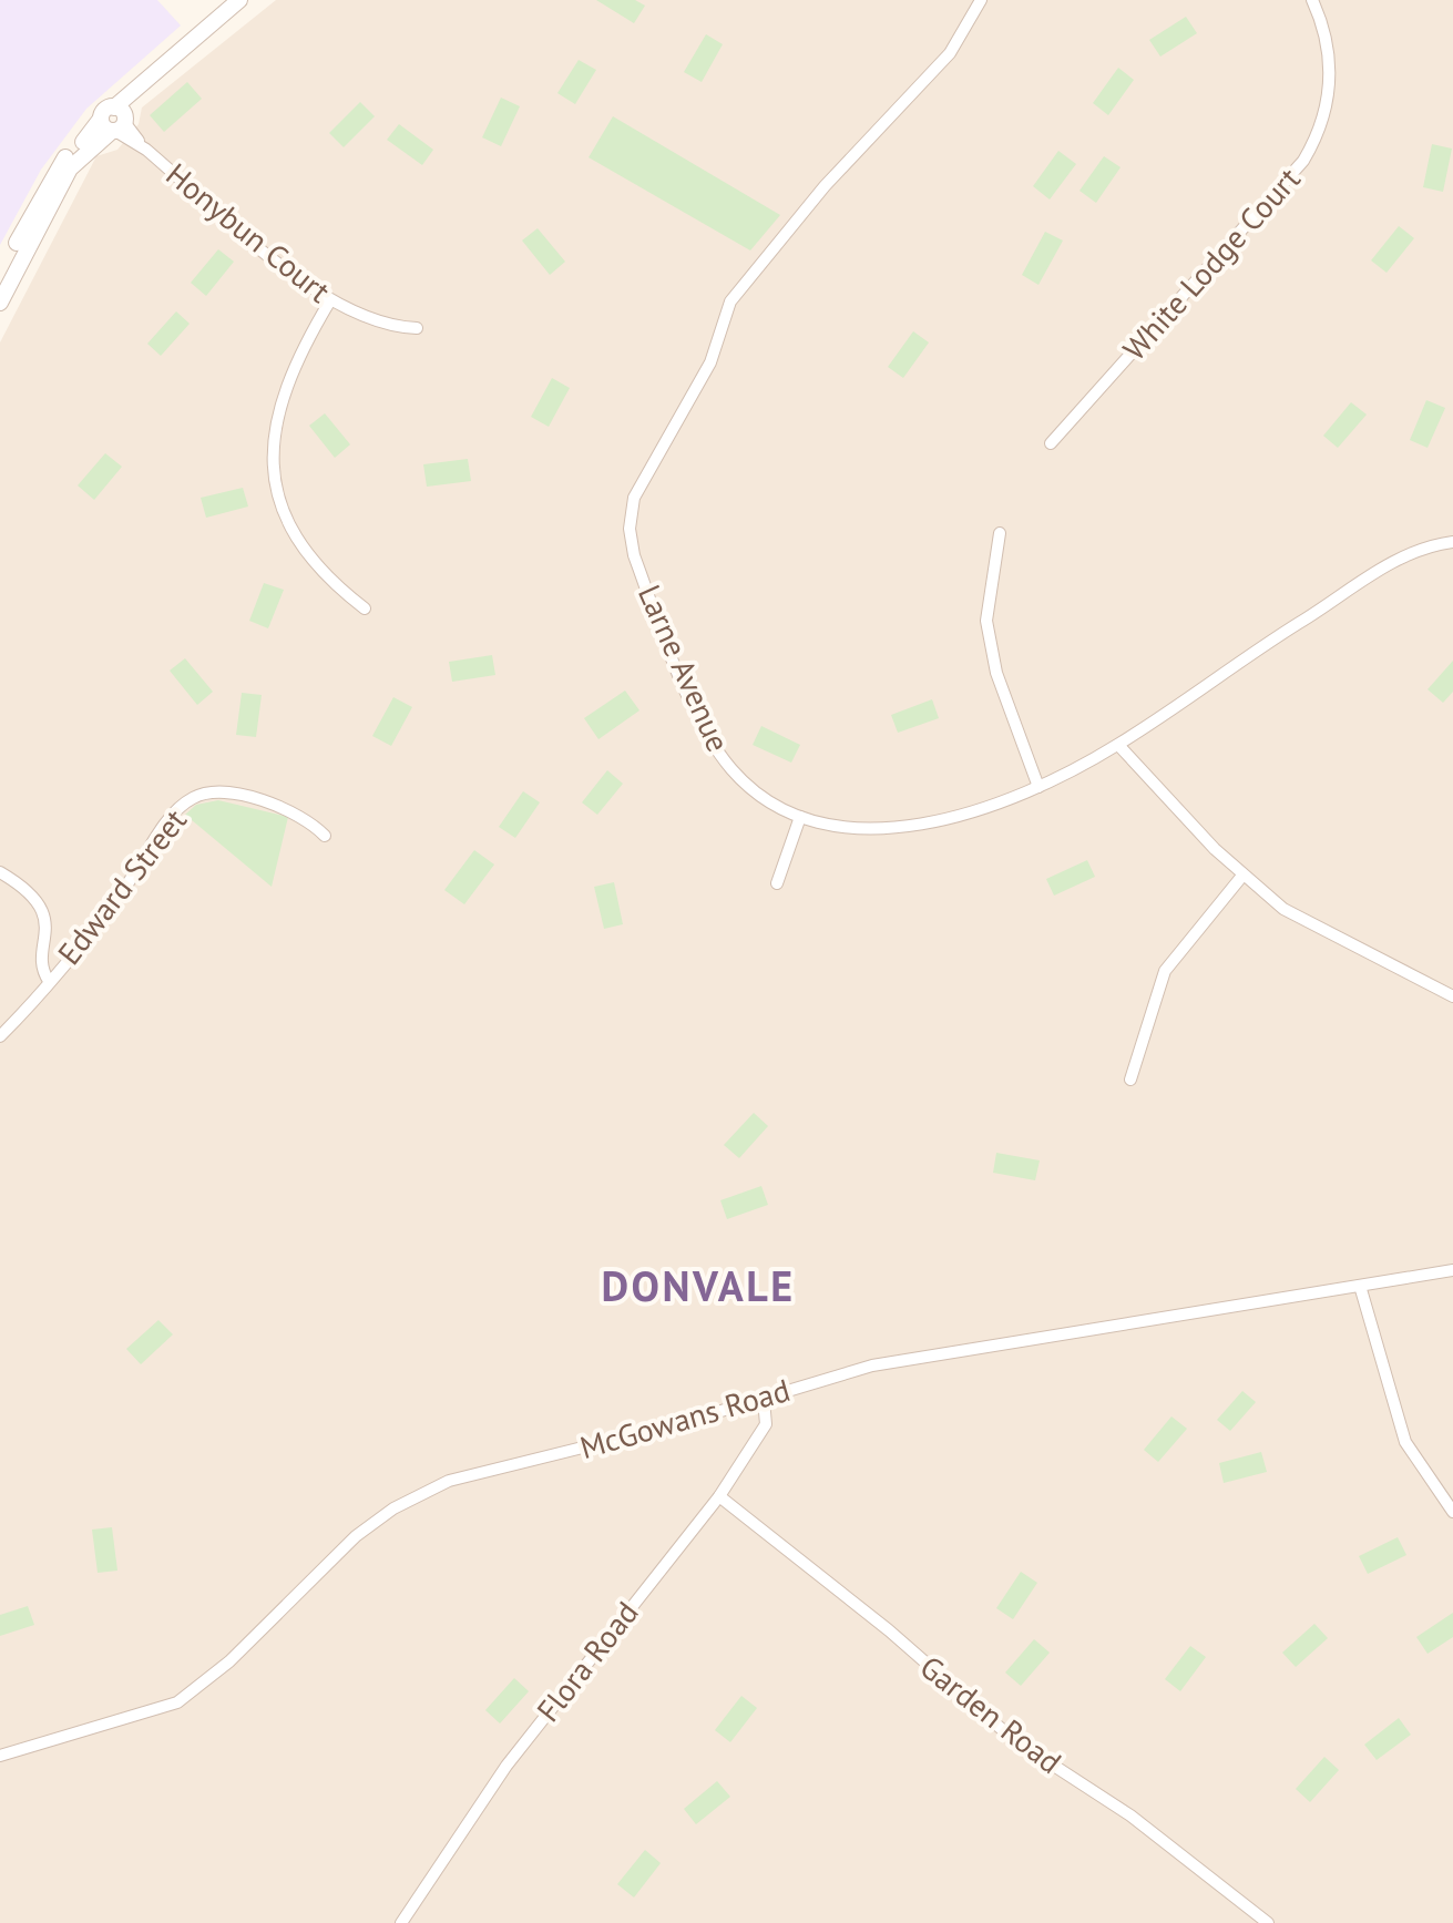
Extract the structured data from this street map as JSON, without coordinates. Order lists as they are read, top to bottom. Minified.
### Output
{"streets":{"street":["Honybun Court","White Lodge Court","Larne Avenue","Edward Street","McGowans Road","Flora Road","Garden Road"]},"crossings":[["McGowans Road","Flora Road"],["Flora Road","Garden Road"]],"districts":["DONVALE"]}
